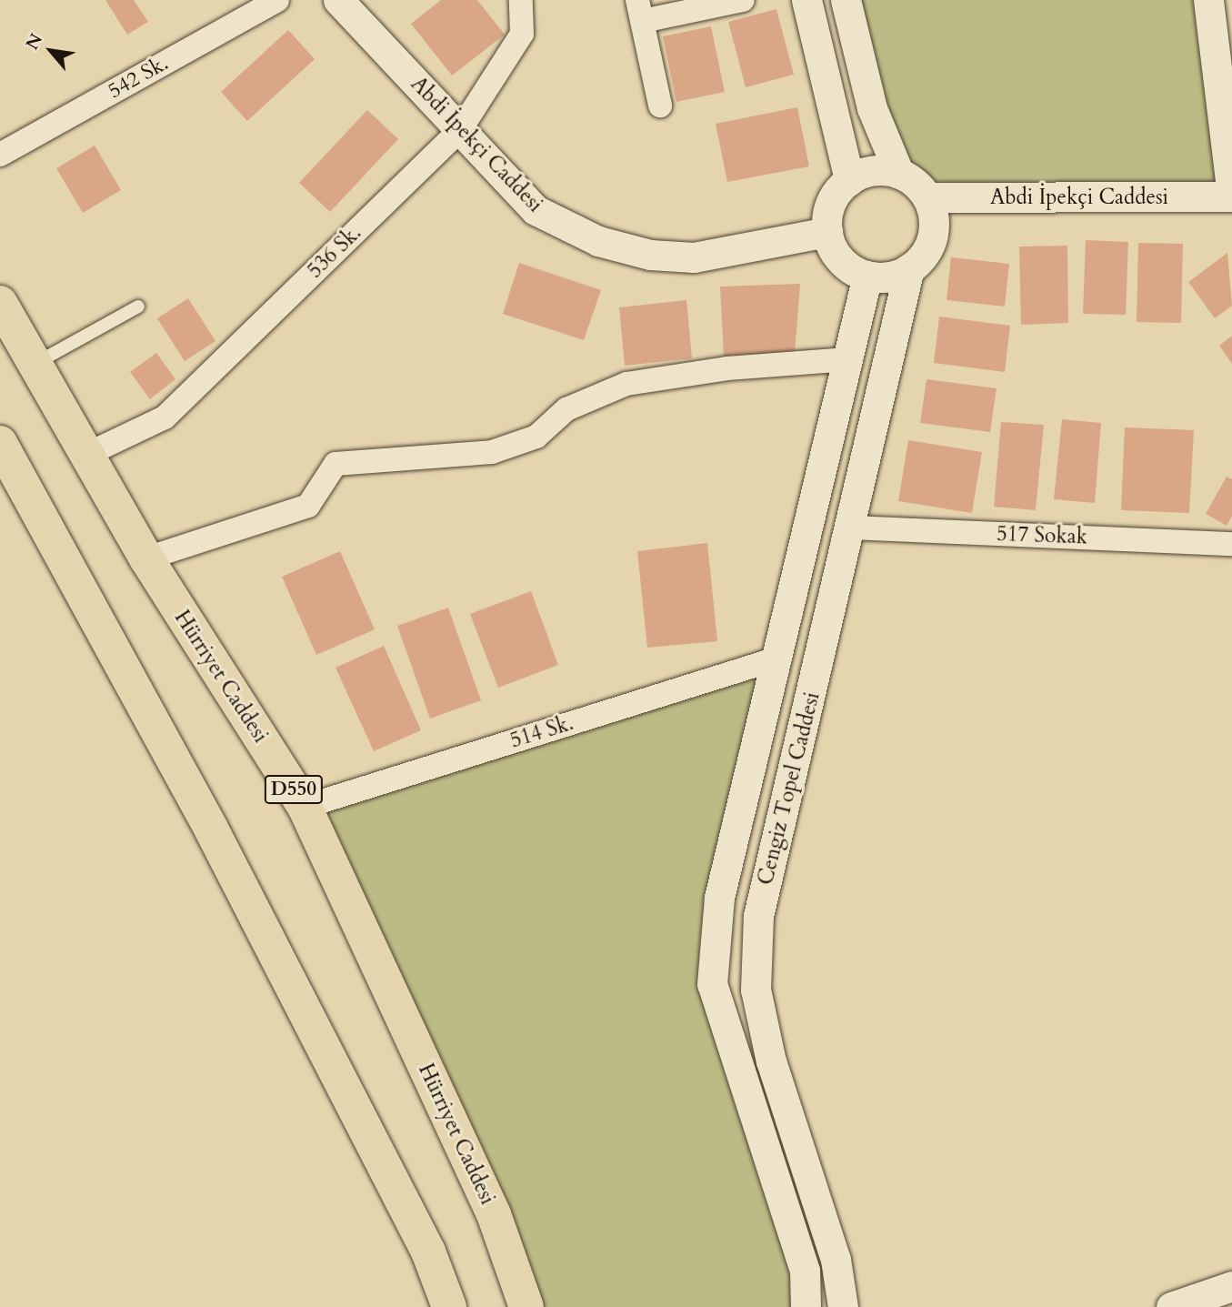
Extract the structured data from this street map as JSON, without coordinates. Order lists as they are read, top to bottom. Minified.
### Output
{"streets":{"highway":["Hürriyet Caddesi","D550"],"street":["542 Sk.","Abdi İpekçi Caddesi","536 Sk.","517 Sokak","514 Sk.","Cengiz Topel Caddesi"]},"crossings":[["Abdi İpekçi Caddesi","536 Sk."],["Abdi İpekçi Caddesi","Cengiz Topel Caddesi"],["536 Sk.","Hürriyet Caddesi"],["517 Sokak","Cengiz Topel Caddesi"],["Hürriyet Caddesi","514 Sk."],["514 Sk.","Cengiz Topel Caddesi"]],"north":"top left"}
